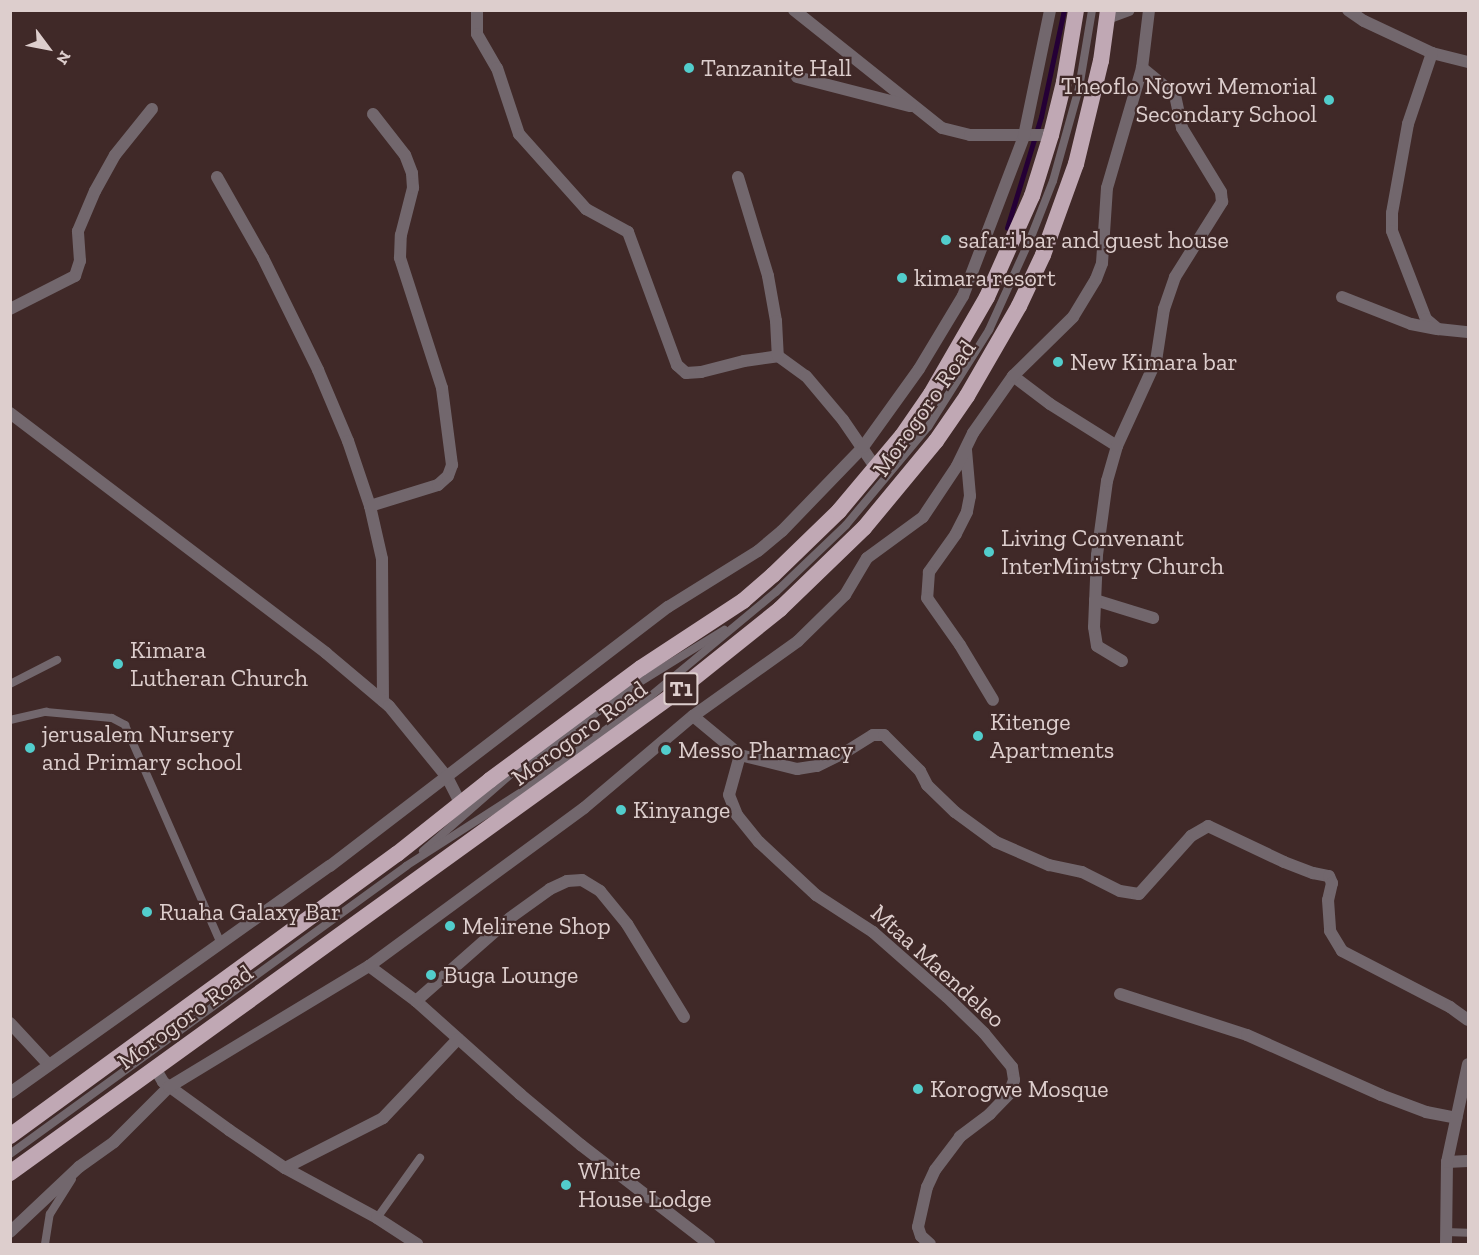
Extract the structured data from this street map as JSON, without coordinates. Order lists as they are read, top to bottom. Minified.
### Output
{"streets":{"highway":["Morogoro Road","T1"],"street":["Mtaa Maendeleo"]},"places":["Tanzanite Hall","Theoflo Ngowi Memorial Secondary School","safari bar and guest house","kimara resort","New Kimara bar","Living Convenant InterMinistry Church","Kimara Lutheran Church","Kitenge Apartments","jerusalem Nursery and Primary school","Messo Pharmacy","Kinyange","Ruaha Galaxy Bar","Melirene Shop","Buga Lounge","Korogwe Mosque","White House Lodge"],"north":"bottom right"}
